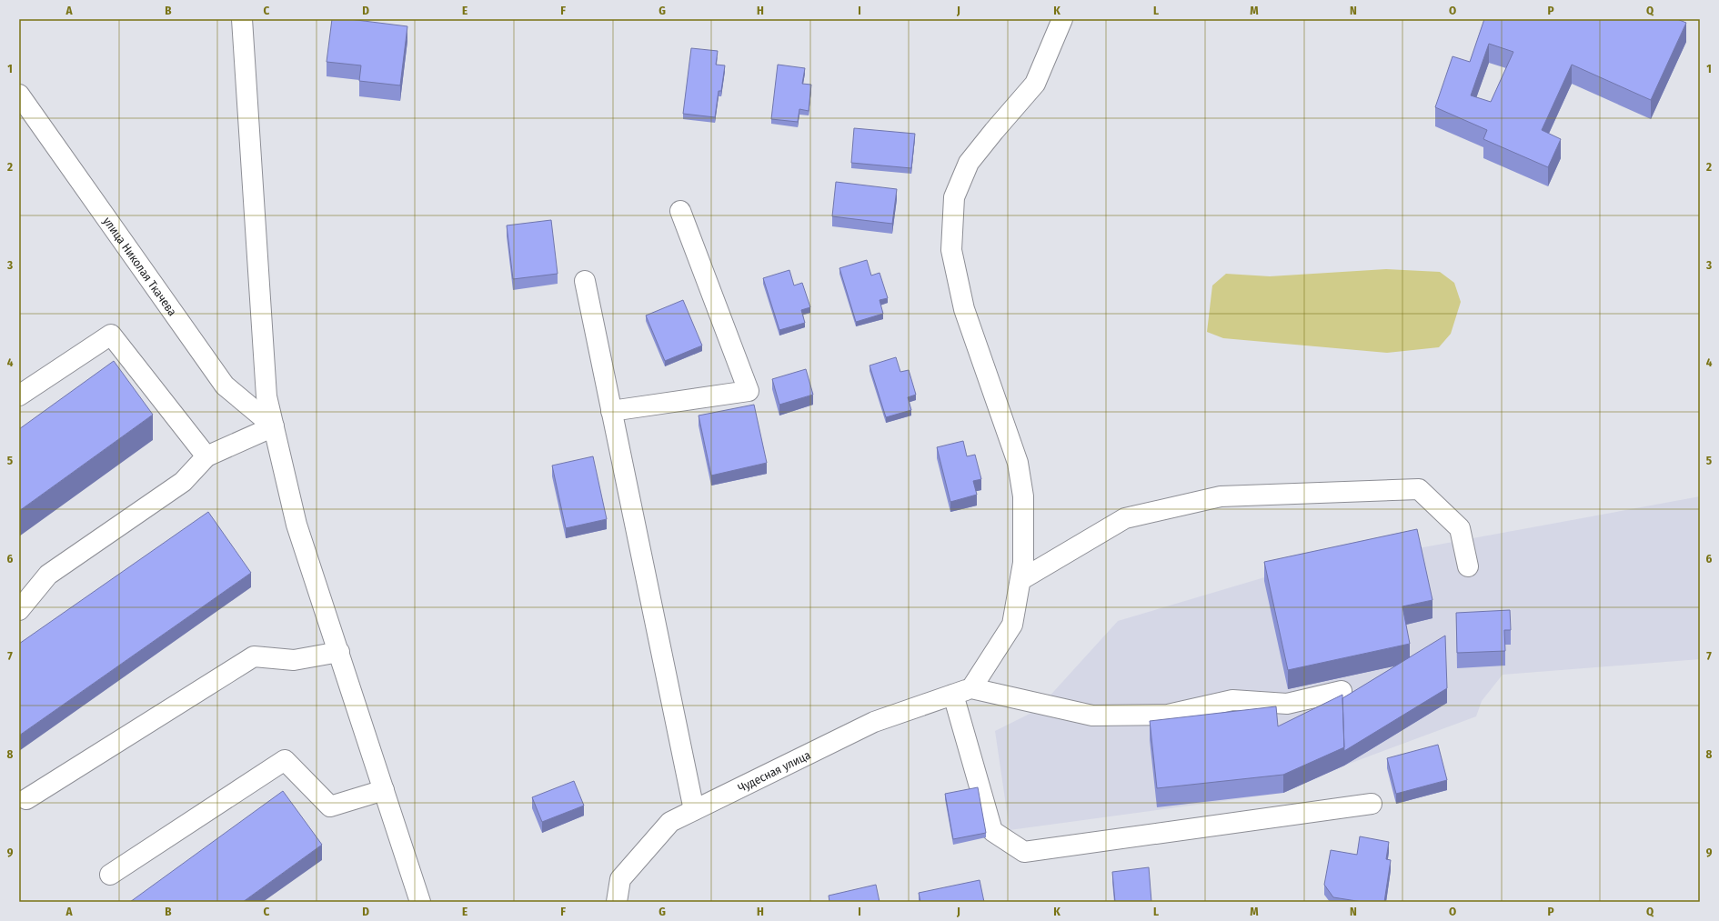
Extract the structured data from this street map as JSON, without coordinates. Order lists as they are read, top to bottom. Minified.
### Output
{"streets":{"street":["улица Николая Ткачева","Чудесная улица"]},"grid":{"columns":["A","B","C","D","E","F","G","H","I","J","K","L","M","N","O","P","Q"],"rows":["1","2","3","4","5","6","7","8","9"]}}
